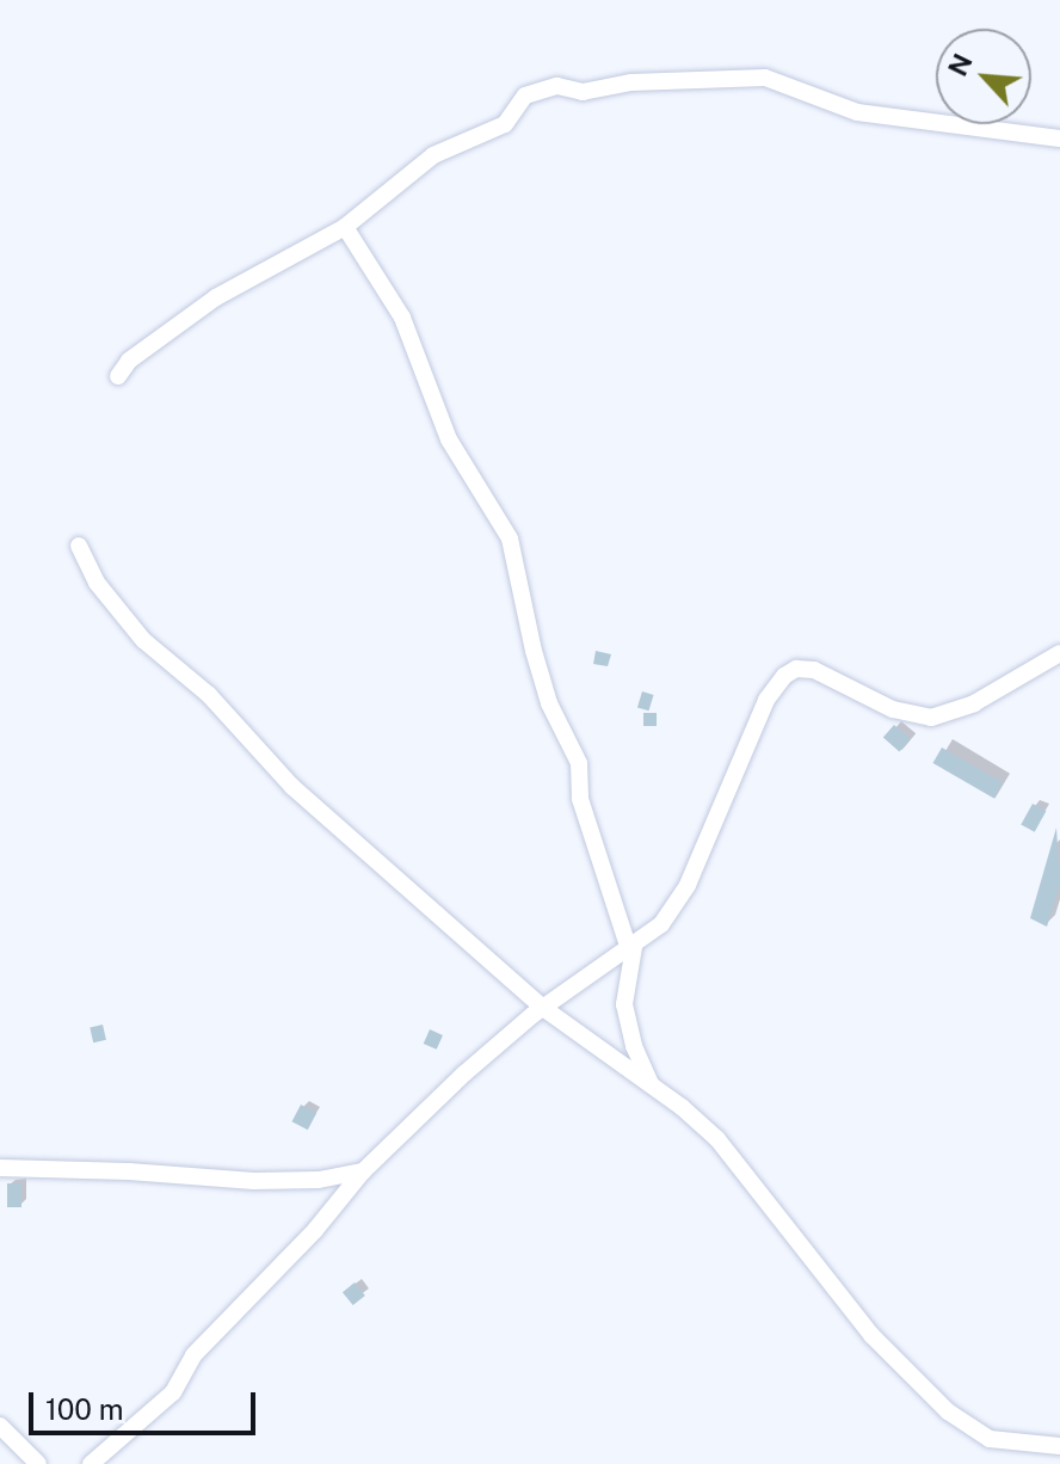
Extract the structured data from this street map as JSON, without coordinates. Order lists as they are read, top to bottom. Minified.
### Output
{"scale_bar":"100 m","north":"top left"}
